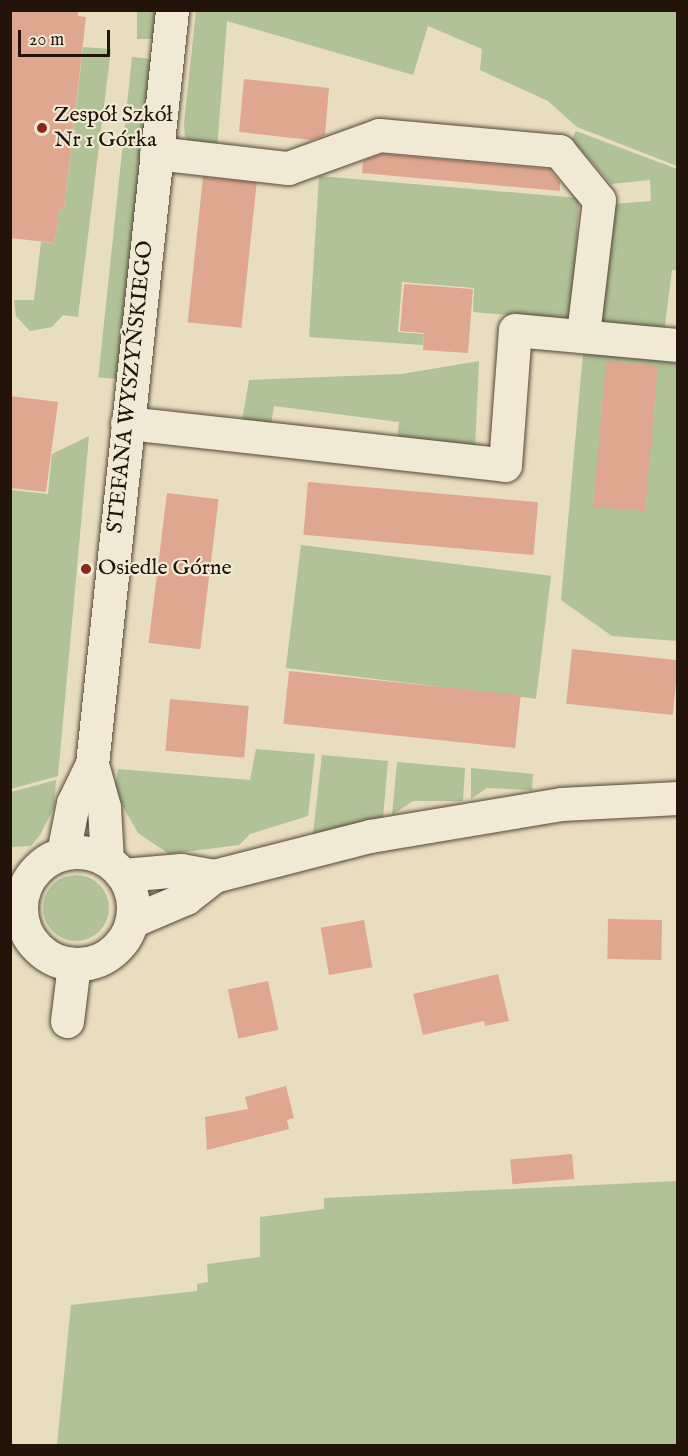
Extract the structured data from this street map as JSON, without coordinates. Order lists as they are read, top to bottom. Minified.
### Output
{"streets":{"street":["STEFANA WYSZYŃSKIEGO"]},"places":["Zespół Szkół Nr 1 Górka","Osiedle Górne"],"scale_bar":"20 m"}
